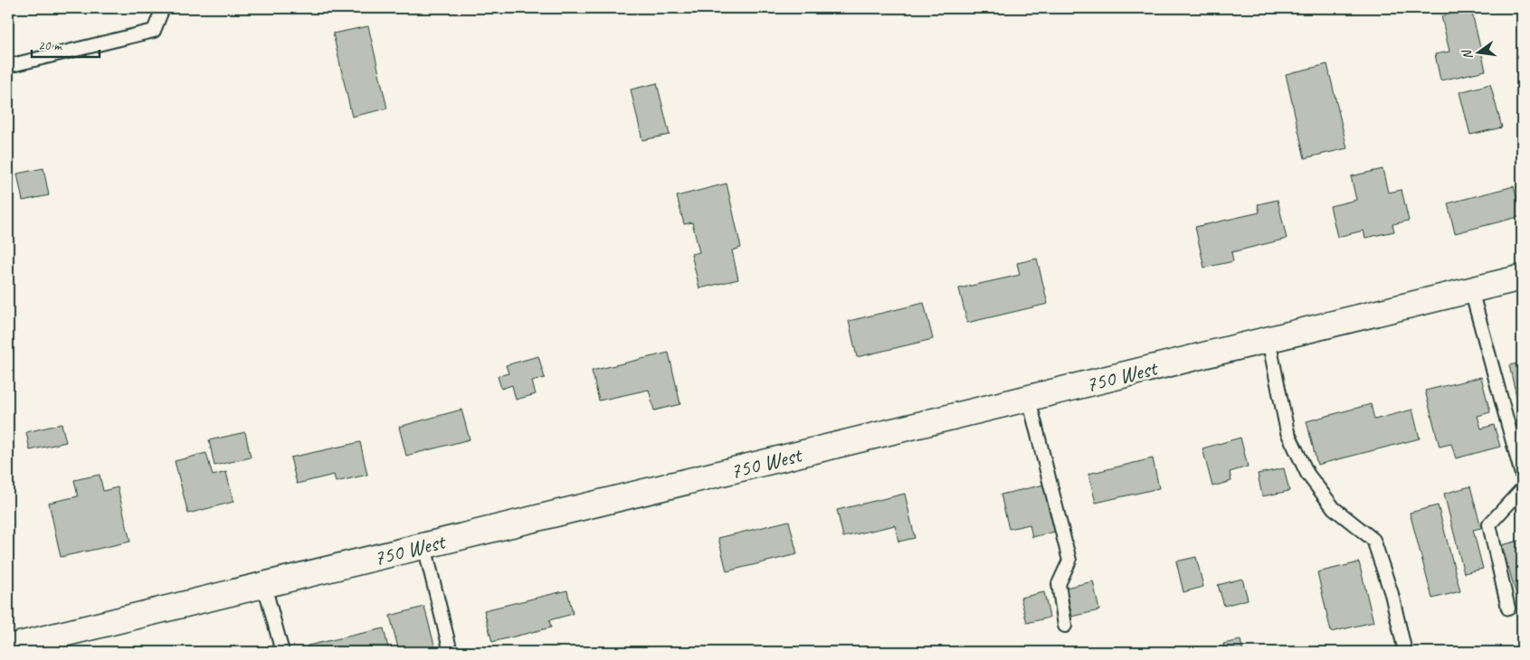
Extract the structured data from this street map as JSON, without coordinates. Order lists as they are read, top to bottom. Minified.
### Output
{"streets":{"street":["750 West"]},"scale_bar":"20 m","north":"left"}
